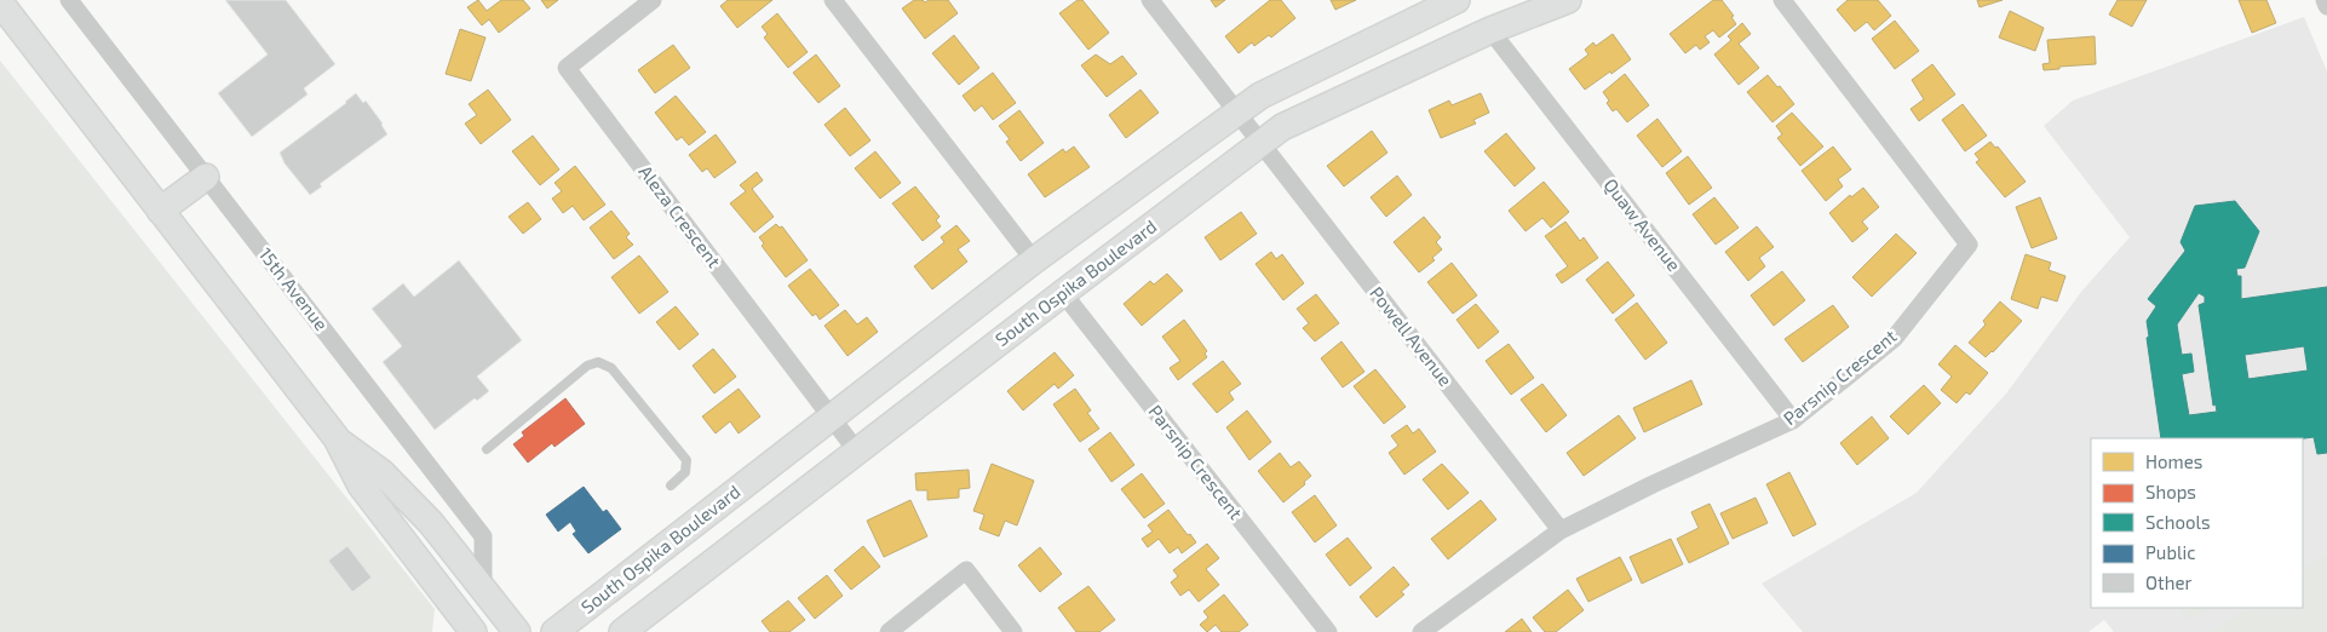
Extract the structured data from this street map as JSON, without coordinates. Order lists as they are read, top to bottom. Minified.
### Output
{"streets":{"main road":["South Ospika Boulevard"],"street":["Aleza Crescent","Quaw Avenue","15th Avenue","Powell Avenue","Parsnip Crescent"]},"crossings":[["Aleza Crescent","South Ospika Boulevard"],["Quaw Avenue","South Ospika Boulevard"],["Quaw Avenue","Parsnip Crescent"],["South Ospika Boulevard","Powell Avenue"],["South Ospika Boulevard","Parsnip Crescent"],["Powell Avenue","Parsnip Crescent"]],"legend":["Homes","Shops","Schools","Public","Other"]}
